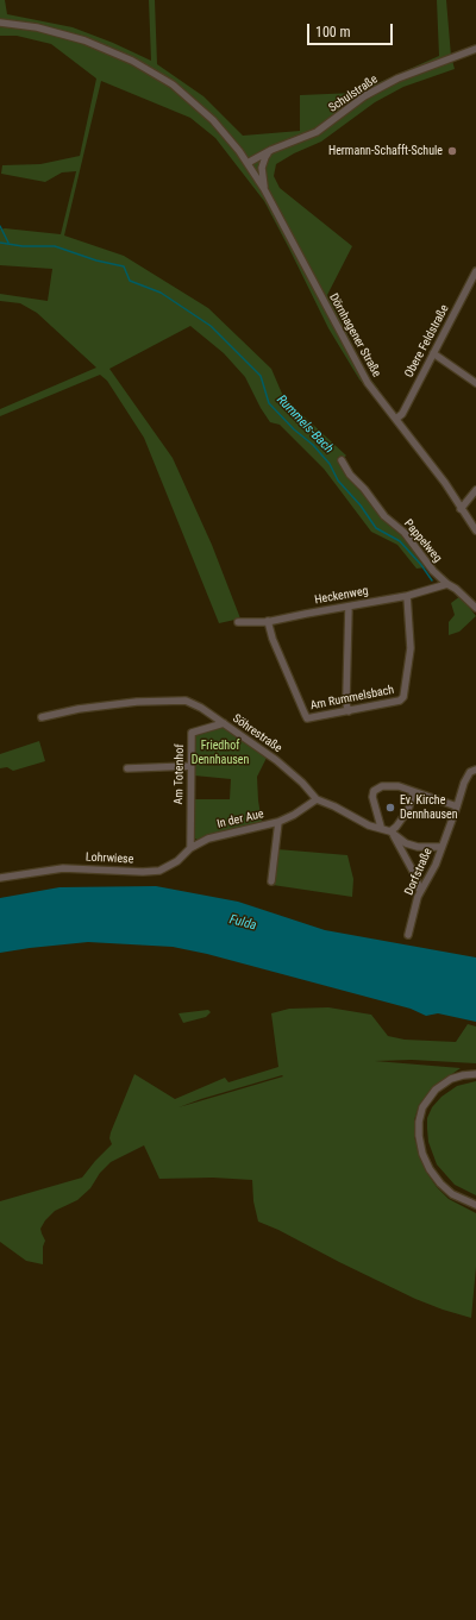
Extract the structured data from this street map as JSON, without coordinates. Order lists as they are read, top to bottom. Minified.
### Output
{"streets":{"street":["Schulstraße","Dörnhagener Straße","Obere Feldstraße","Pappelweg","Heckenweg","Am Rummelsbach","Söhrestraße","Am Totenhof","In der Aue","Lohrwiese","Dorfstraße"]},"crossings":[["Schulstraße","Dörnhagener Straße"],["Dörnhagener Straße","Obere Feldstraße"],["Pappelweg","Heckenweg"],["Heckenweg","Am Rummelsbach"],["Söhrestraße","Am Totenhof"],["Söhrestraße","In der Aue"],["Söhrestraße","Dorfstraße"],["Am Totenhof","Lohrwiese"],["In der Aue","Lohrwiese"]],"water":["Rummels-Bach","Fulda"],"parks":["Friedhof Dennhausen"],"places":["Hermann-Schafft-Schule","Ev. Kirche Dennhausen"],"scale_bar":"100 m"}
